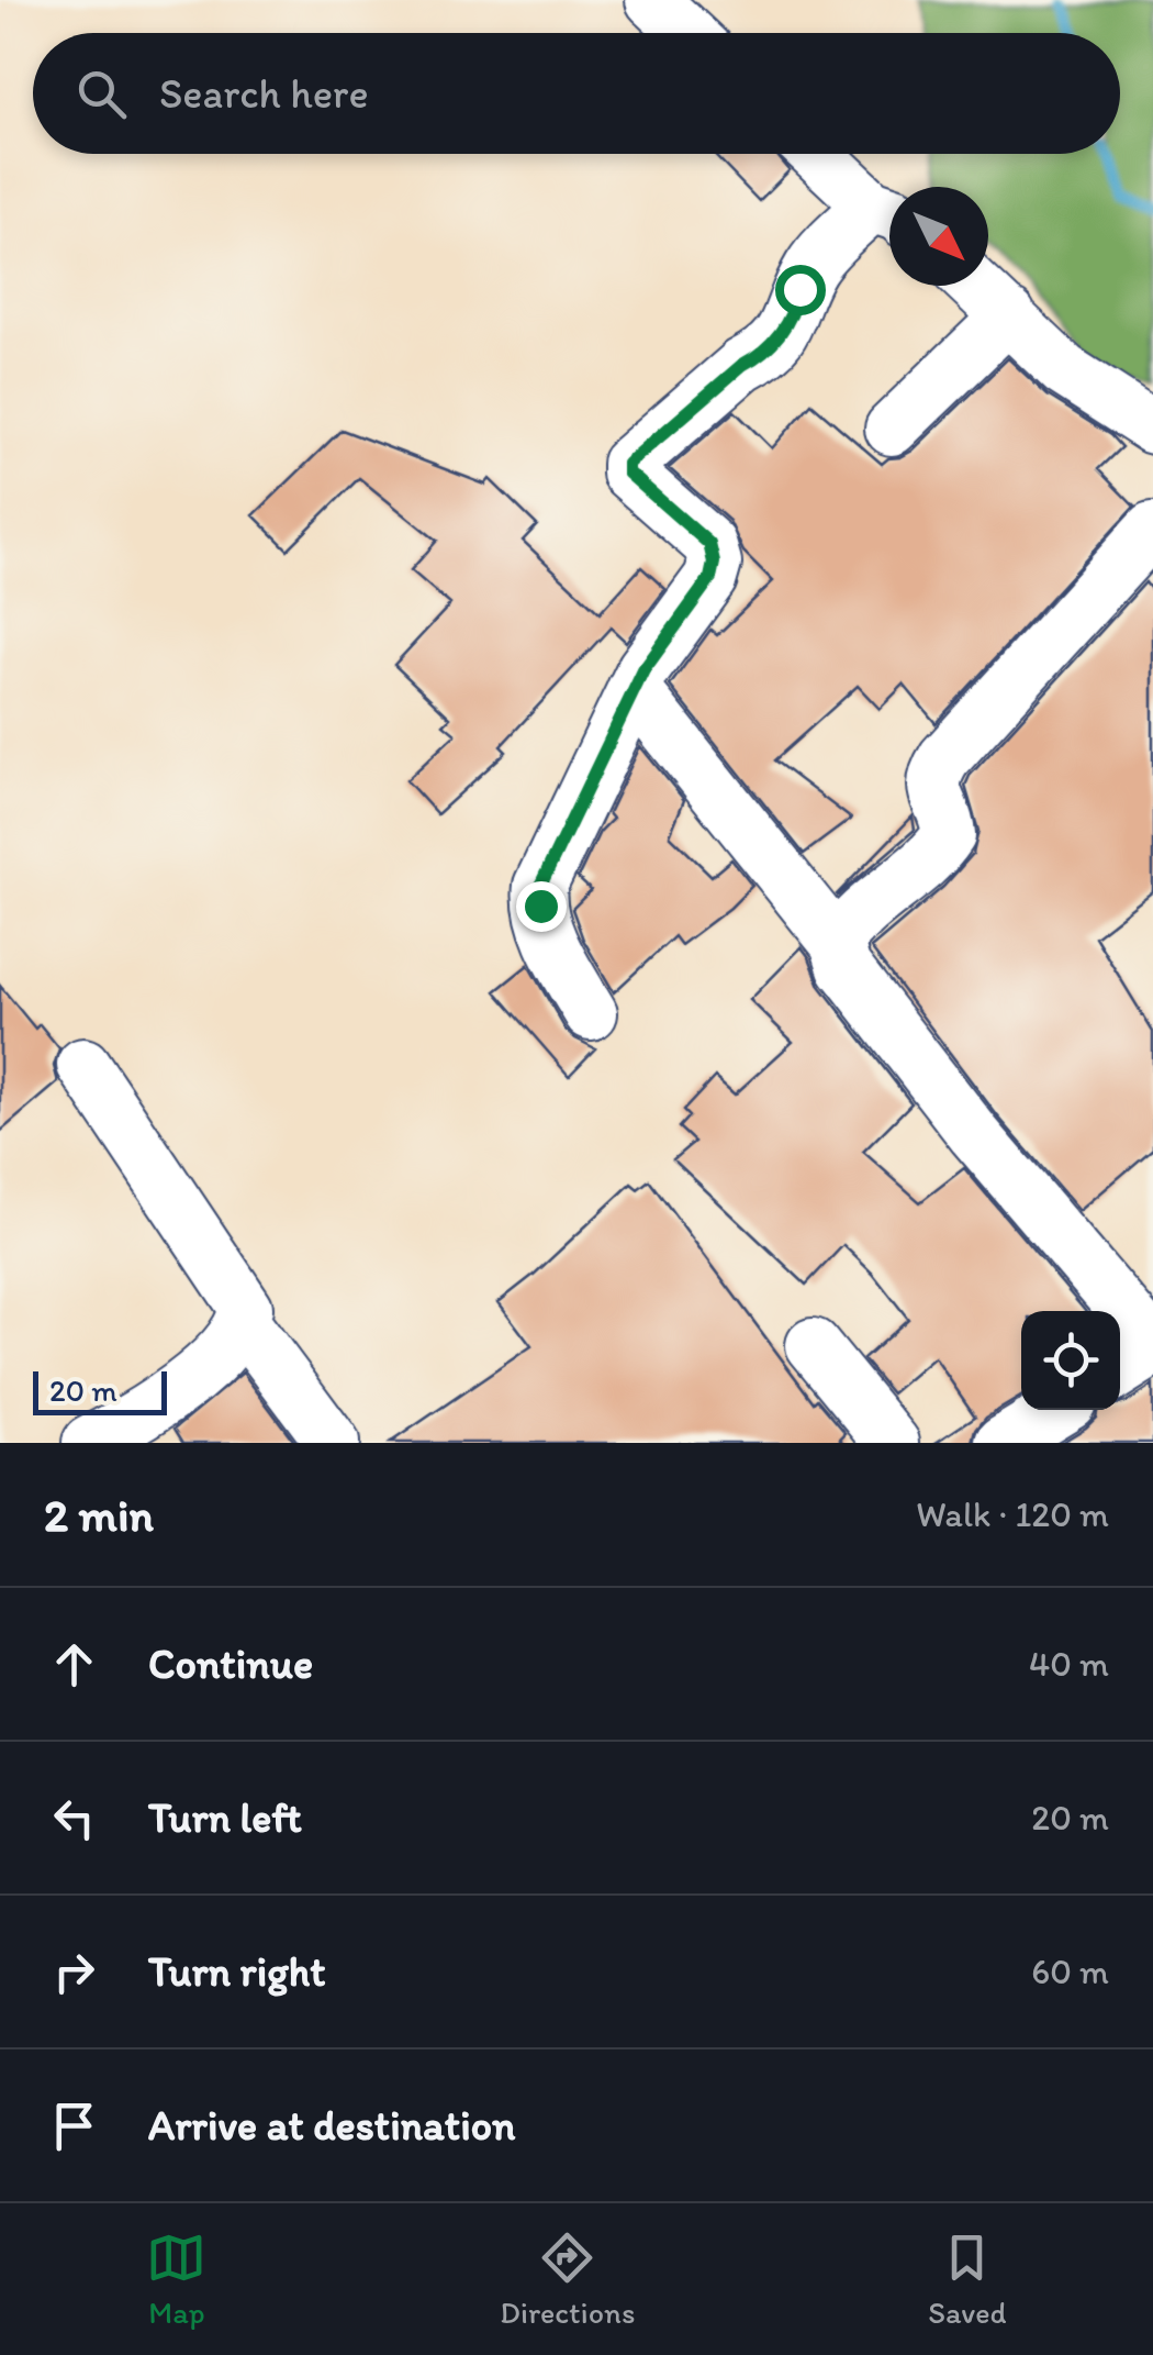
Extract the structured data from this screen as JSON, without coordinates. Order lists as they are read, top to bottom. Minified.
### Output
{"scale_bar":"20 m","north":"bottom right","page":{"search":"Search here","scale":"20 m","heading":["2 min","Walk · 120 m"],"list":[["Continue","40 m"],["Turn left","20 m"],["Turn right","60 m"],"Arrive at destination"],"nav":["Map","Directions","Saved"]}}
